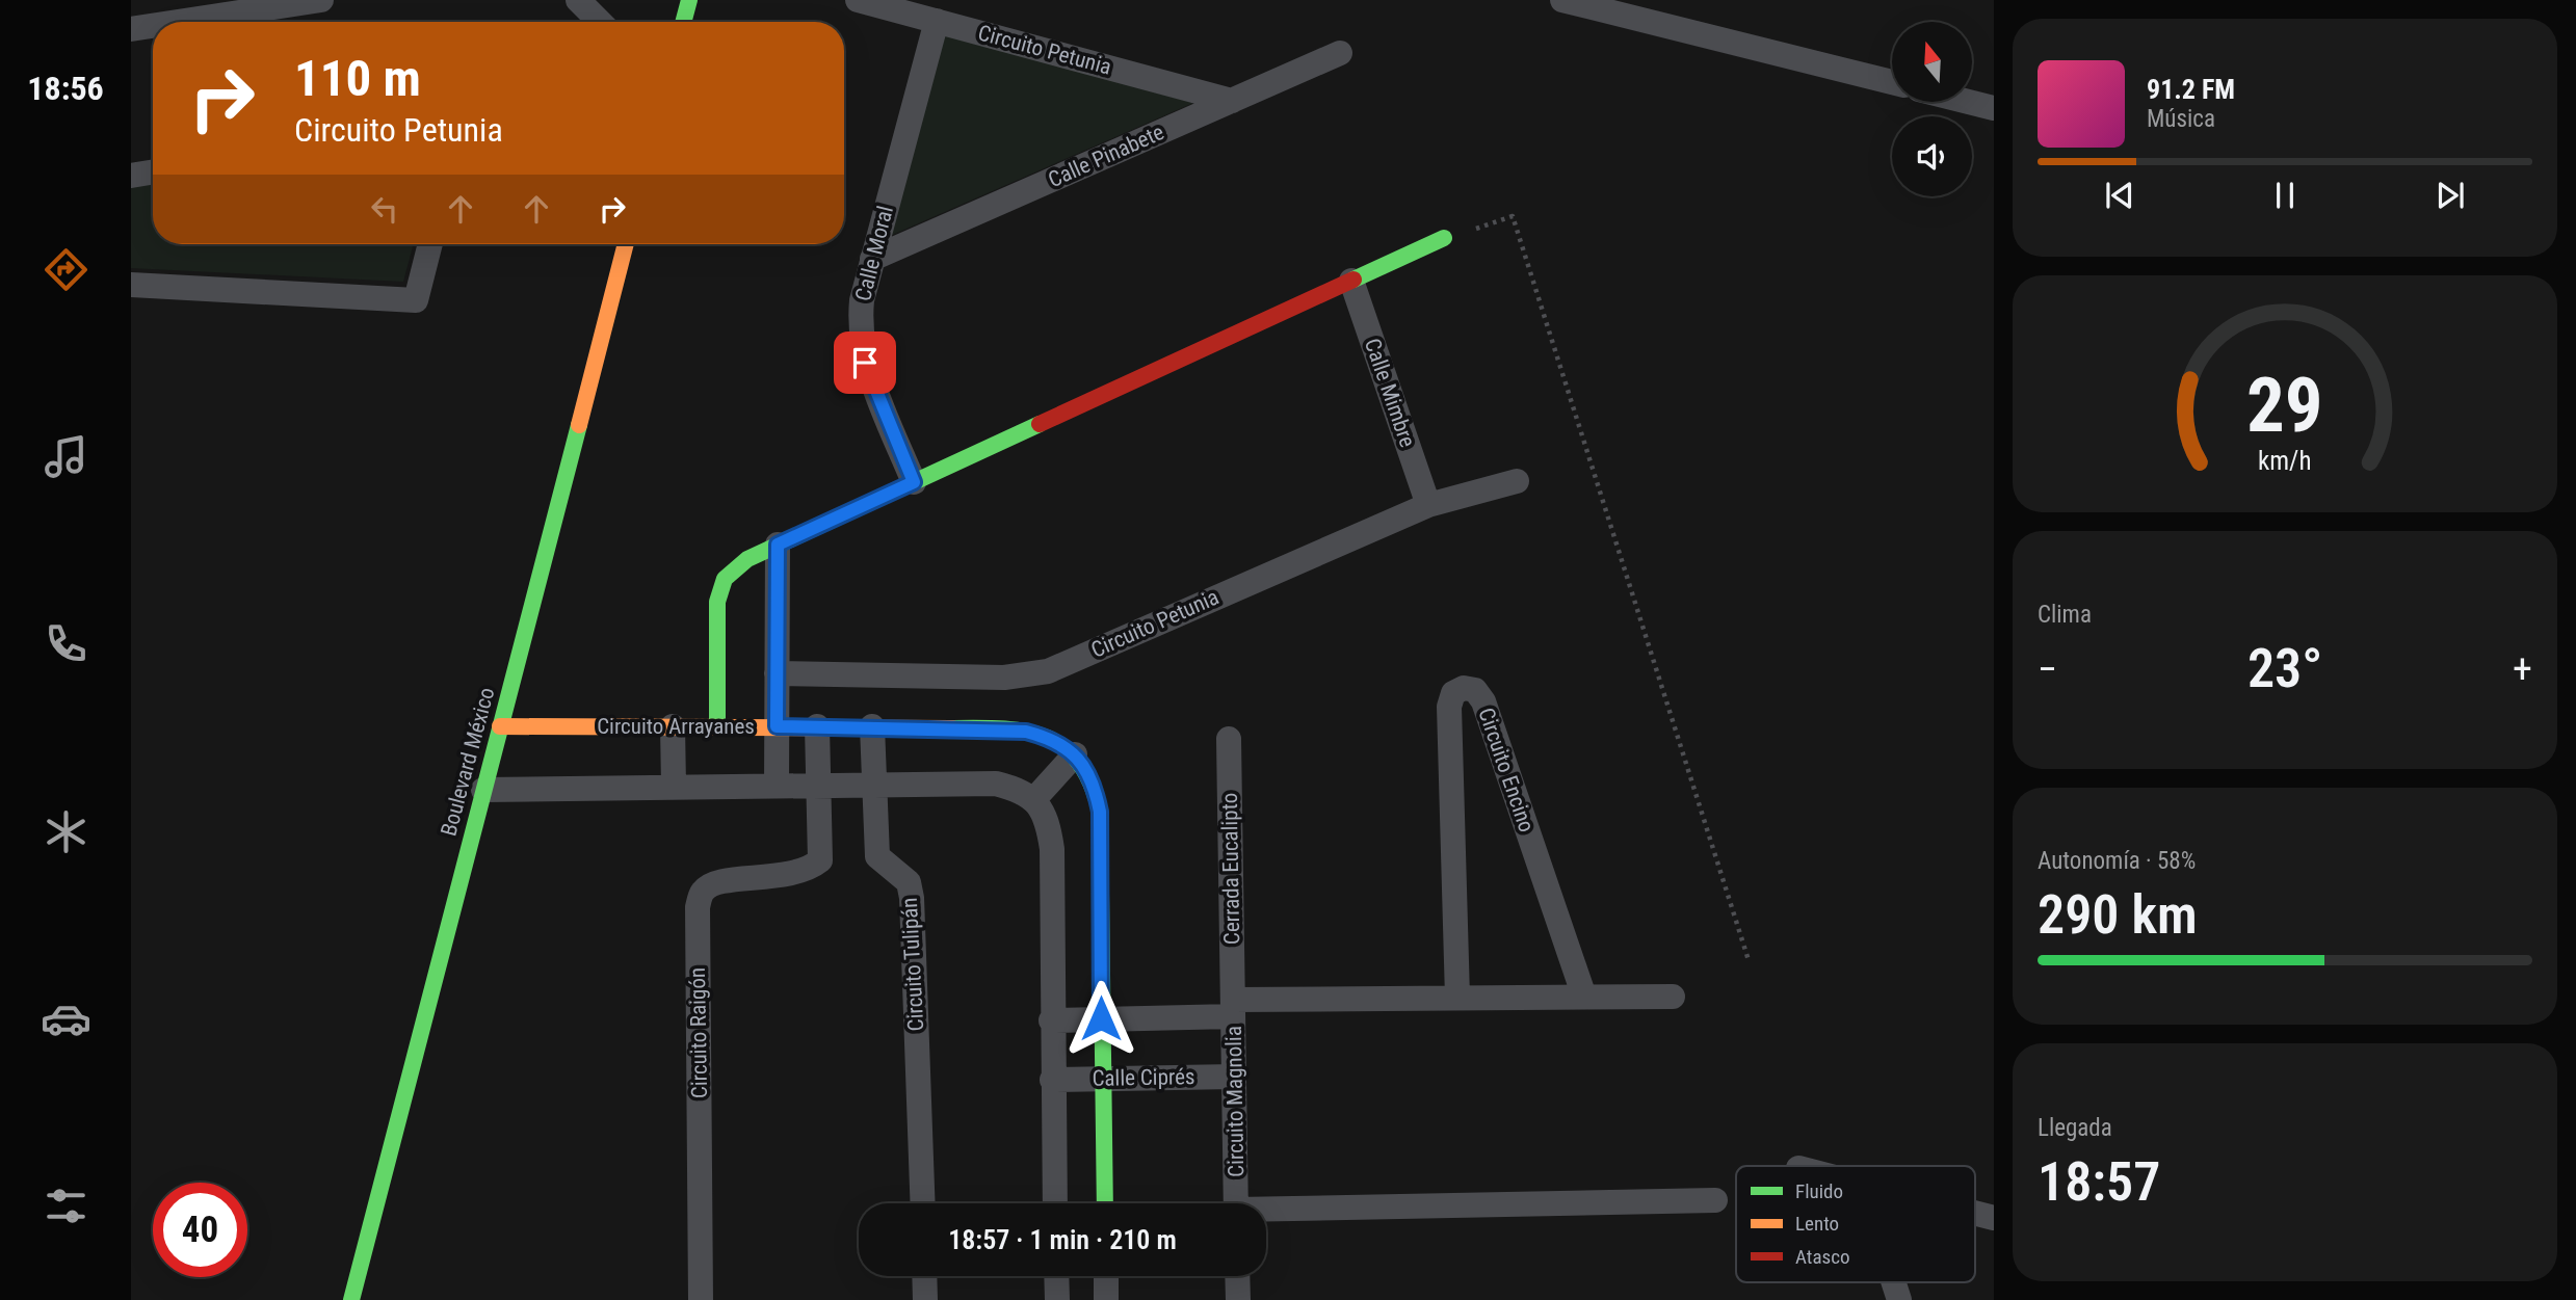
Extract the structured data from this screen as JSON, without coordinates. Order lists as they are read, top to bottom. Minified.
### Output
{"streets":{"street":["Circuito Petunia","Calle Pinabete","Calle Moral","Calle Mimbre","Circuito Arrayanes","Boulevard México","Circuito Encino","Cerrada Eucalipto","Circuito Tulipán","Circuito Raigón","Calle Ciprés","Circuito Magnolia"]},"crossings":[["Circuito Petunia","Calle Pinabete"],["Circuito Petunia","Calle Moral"],["Circuito Petunia","Calle Mimbre"],["Calle Pinabete","Calle Moral"],["Circuito Arrayanes","Boulevard México"],["Circuito Arrayanes","Circuito Tulipán"],["Circuito Arrayanes","Calle Ciprés"],["Circuito Encino","Circuito Magnolia"],["Cerrada Eucalipto","Circuito Magnolia"],["Calle Ciprés","Circuito Magnolia"]],"legend":["Fluido","Lento","Atasco"],"north":"top","page":{"tabs":"18:56","turn":["110 m","Circuito Petunia"],"song":["91.2 FM","Música"],"tile":["Clima",["Autonomía · 58%","290 km"],["Llegada","18:57"]],"heat":["−","23°","+"],"limit":"40","trip":"18:57 · 1 min · 210 m","gauge":["29","km/h"]}}
